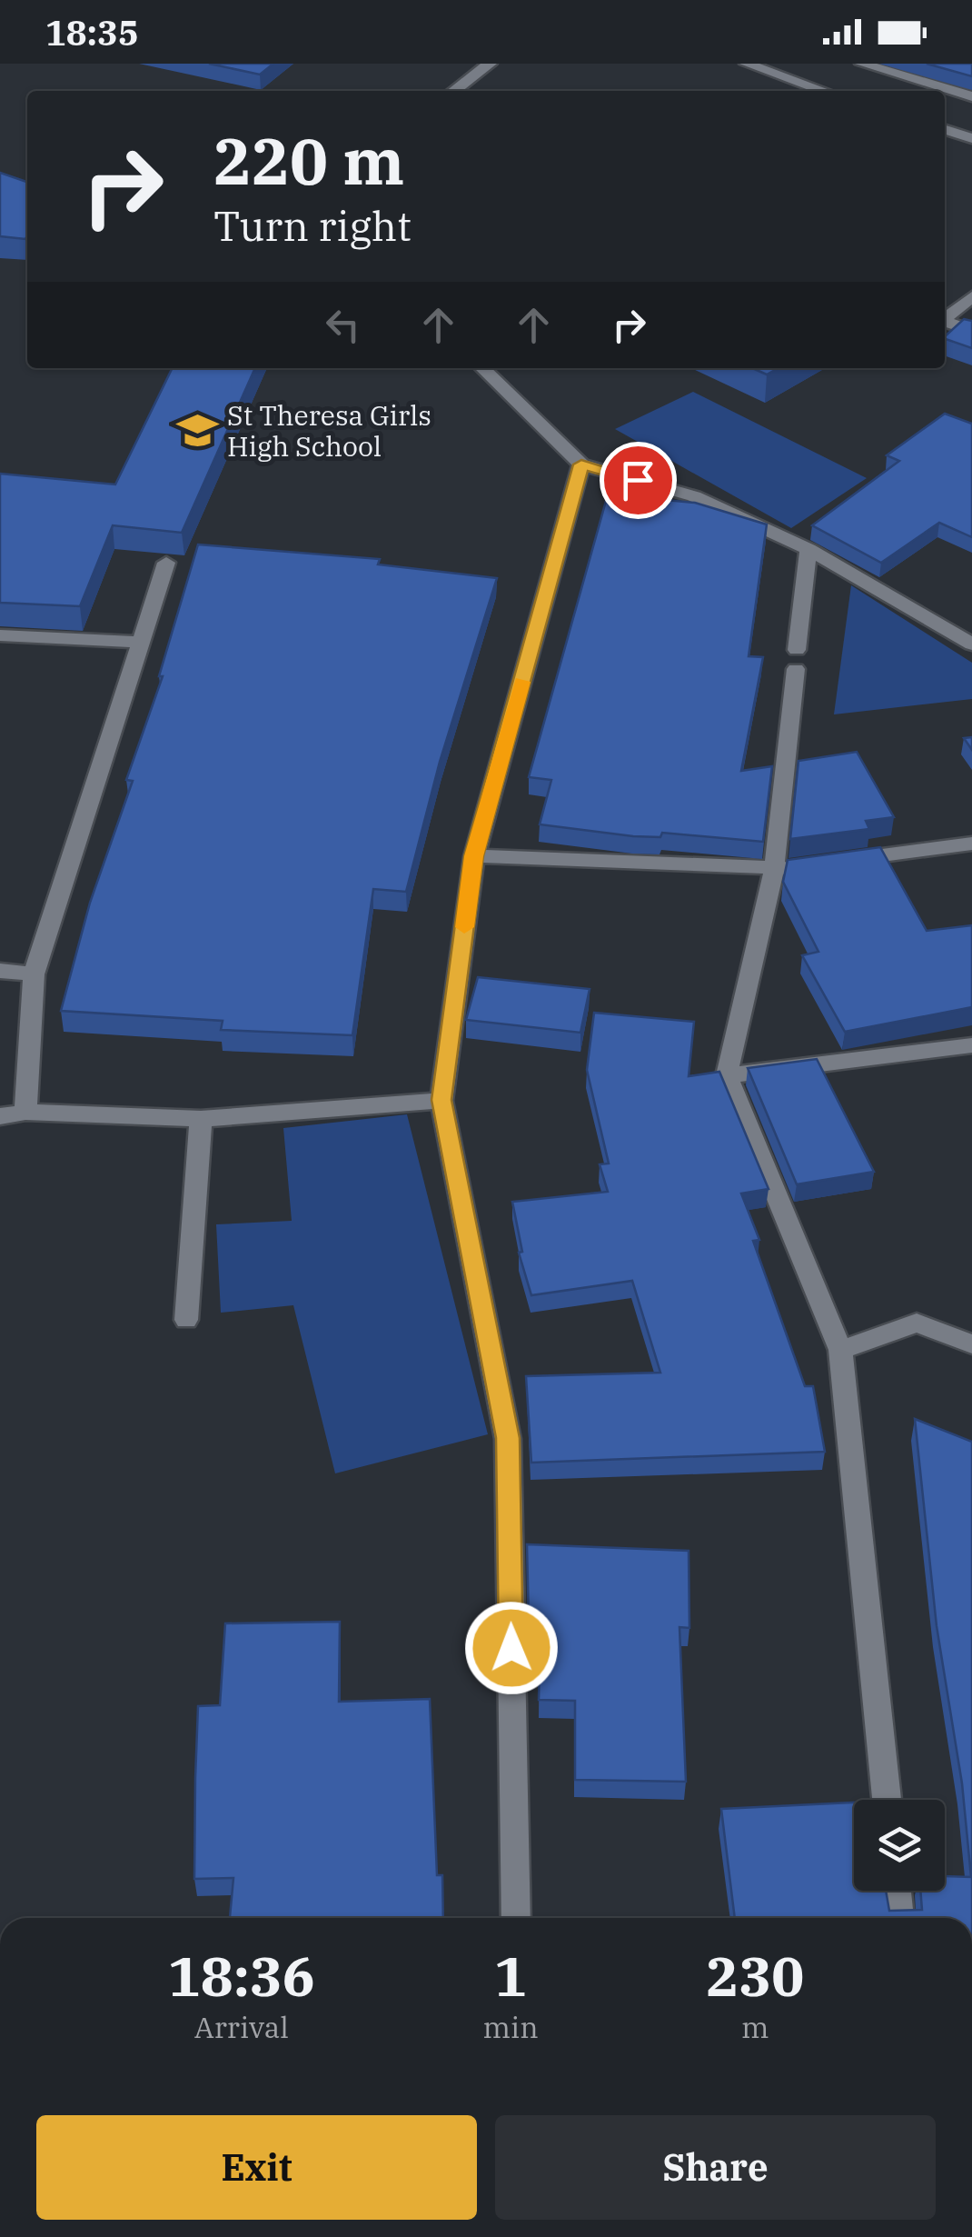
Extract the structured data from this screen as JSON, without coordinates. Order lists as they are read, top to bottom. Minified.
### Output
{"places":{"school or university":["St Theresa Girls High School"]},"page":{"status":"18:35","turn":["220 m","Turn right"],"eta":["18:36","Arrival","1","min","230","m"],"buttons":["Exit","Share"]}}
